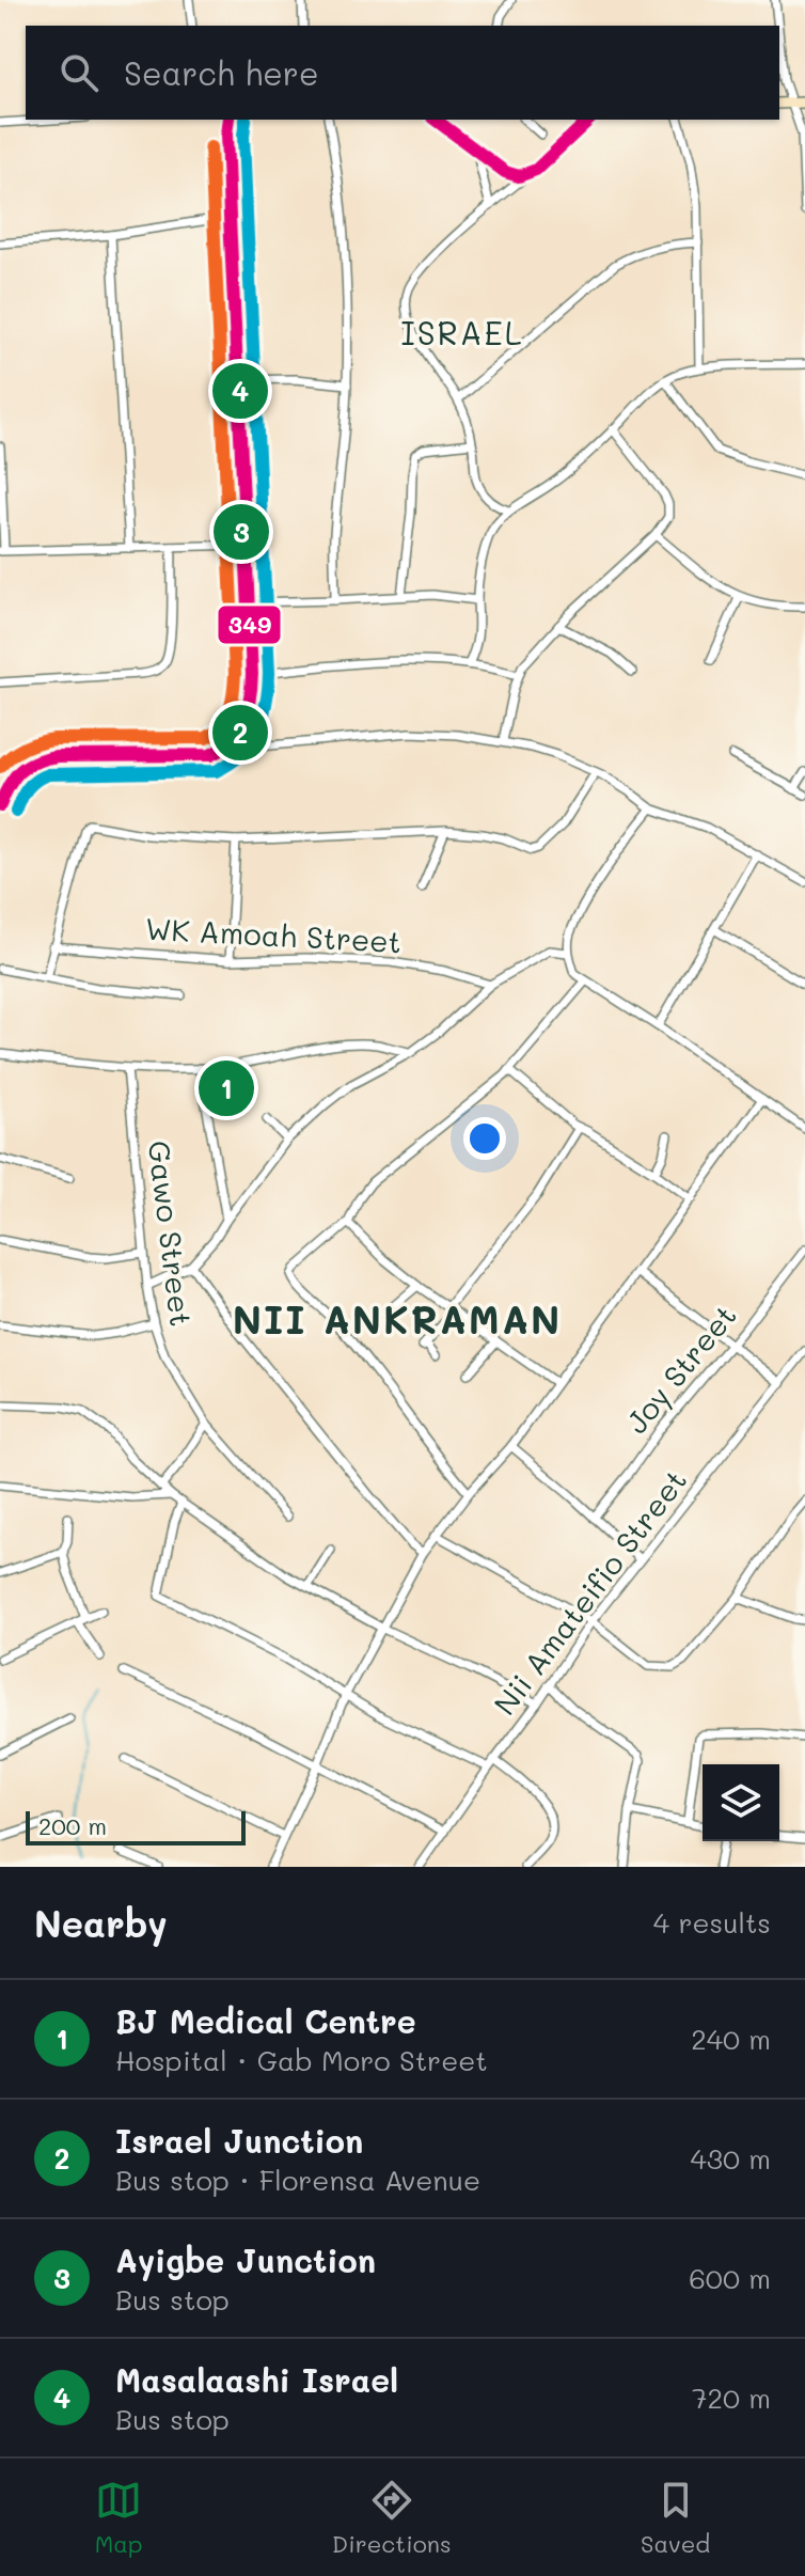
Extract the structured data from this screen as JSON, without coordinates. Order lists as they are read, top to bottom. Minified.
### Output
{"streets":{"street":["WK Amoah Street","Gawo Street","Joy Street","Nii Amateifio Street"]},"districts":["ISRAEL","NII ANKRAMAN"],"lines":["transit line 349"],"scale_bar":"200 m","page":{"search":"Search here","pins":["4","3","2","1"],"scale":"200 m","heading":["Nearby","4 results"],"list":[{"mark":"1","name":"BJ Medical Centre","note":"Hospital · Gab Moro Street","value":"240 m"},{"mark":"2","name":"Israel Junction","note":"Bus stop · Florensa Avenue","value":"430 m"},{"mark":"3","name":"Ayigbe Junction","note":"Bus stop","value":"600 m"},{"mark":"4","name":"Masalaashi Israel","note":"Bus stop","value":"720 m"}],"nav":["Map","Directions","Saved"]}}
